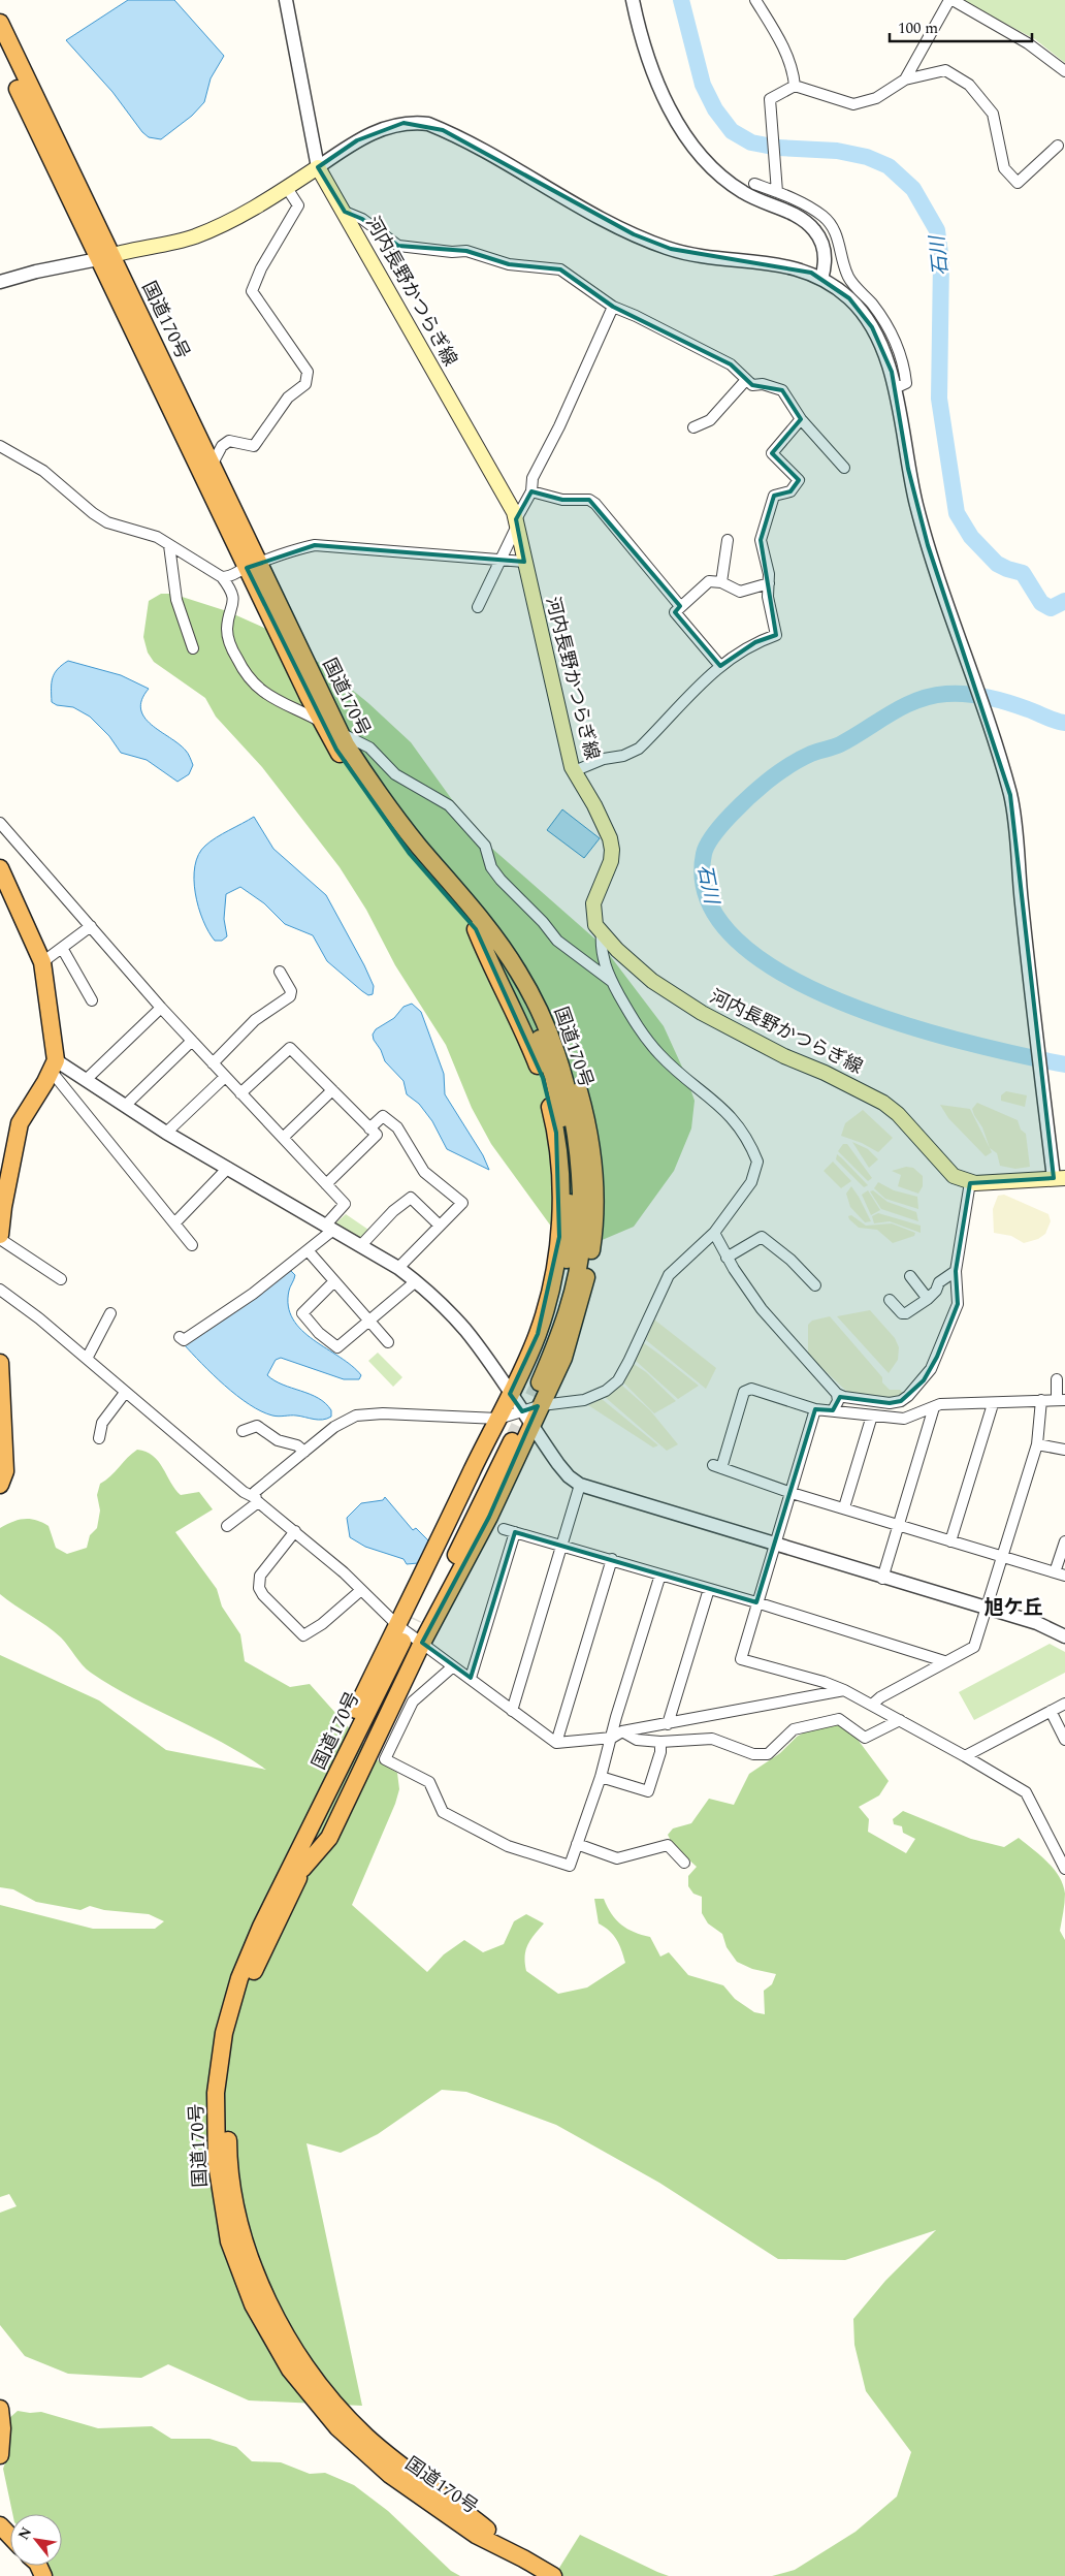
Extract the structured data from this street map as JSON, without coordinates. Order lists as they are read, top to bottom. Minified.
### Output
{"streets":{"highway":["国道170号"],"main road":["河内長野かつらぎ線"]},"districts":["旭ケ丘"],"water":["石川"],"scale_bar":"100 m","north":"top left"}
